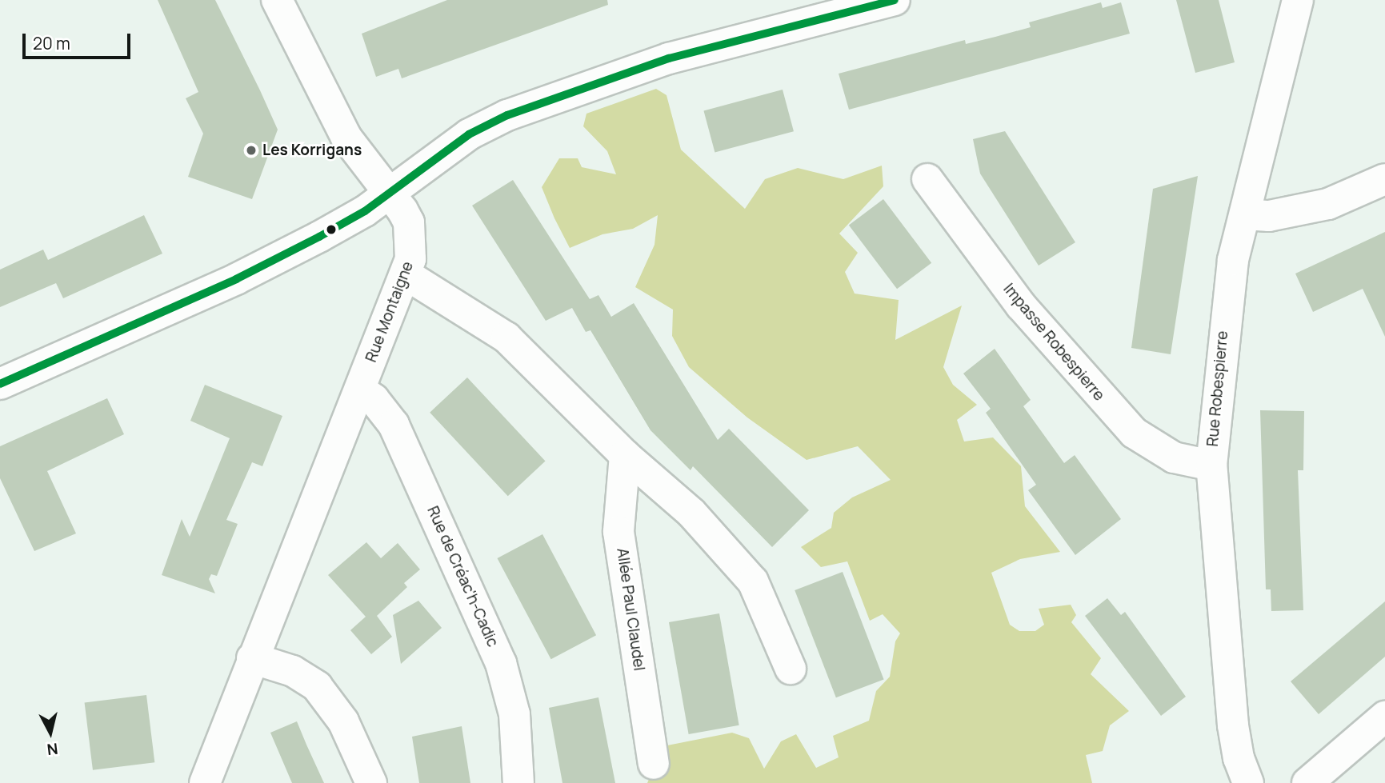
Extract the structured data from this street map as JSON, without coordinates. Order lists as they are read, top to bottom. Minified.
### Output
{"streets":{"street":["Rue Montaigne","Impasse Robespierre","Rue Robespierre","Rue de Créac'h-Cadic","Allée Paul Claudel"]},"crossings":[["Rue Montaigne","Rue de Créac'h-Cadic"],["Impasse Robespierre","Rue Robespierre"]],"places":["Les Korrigans"],"scale_bar":"20 m","north":"bottom"}
